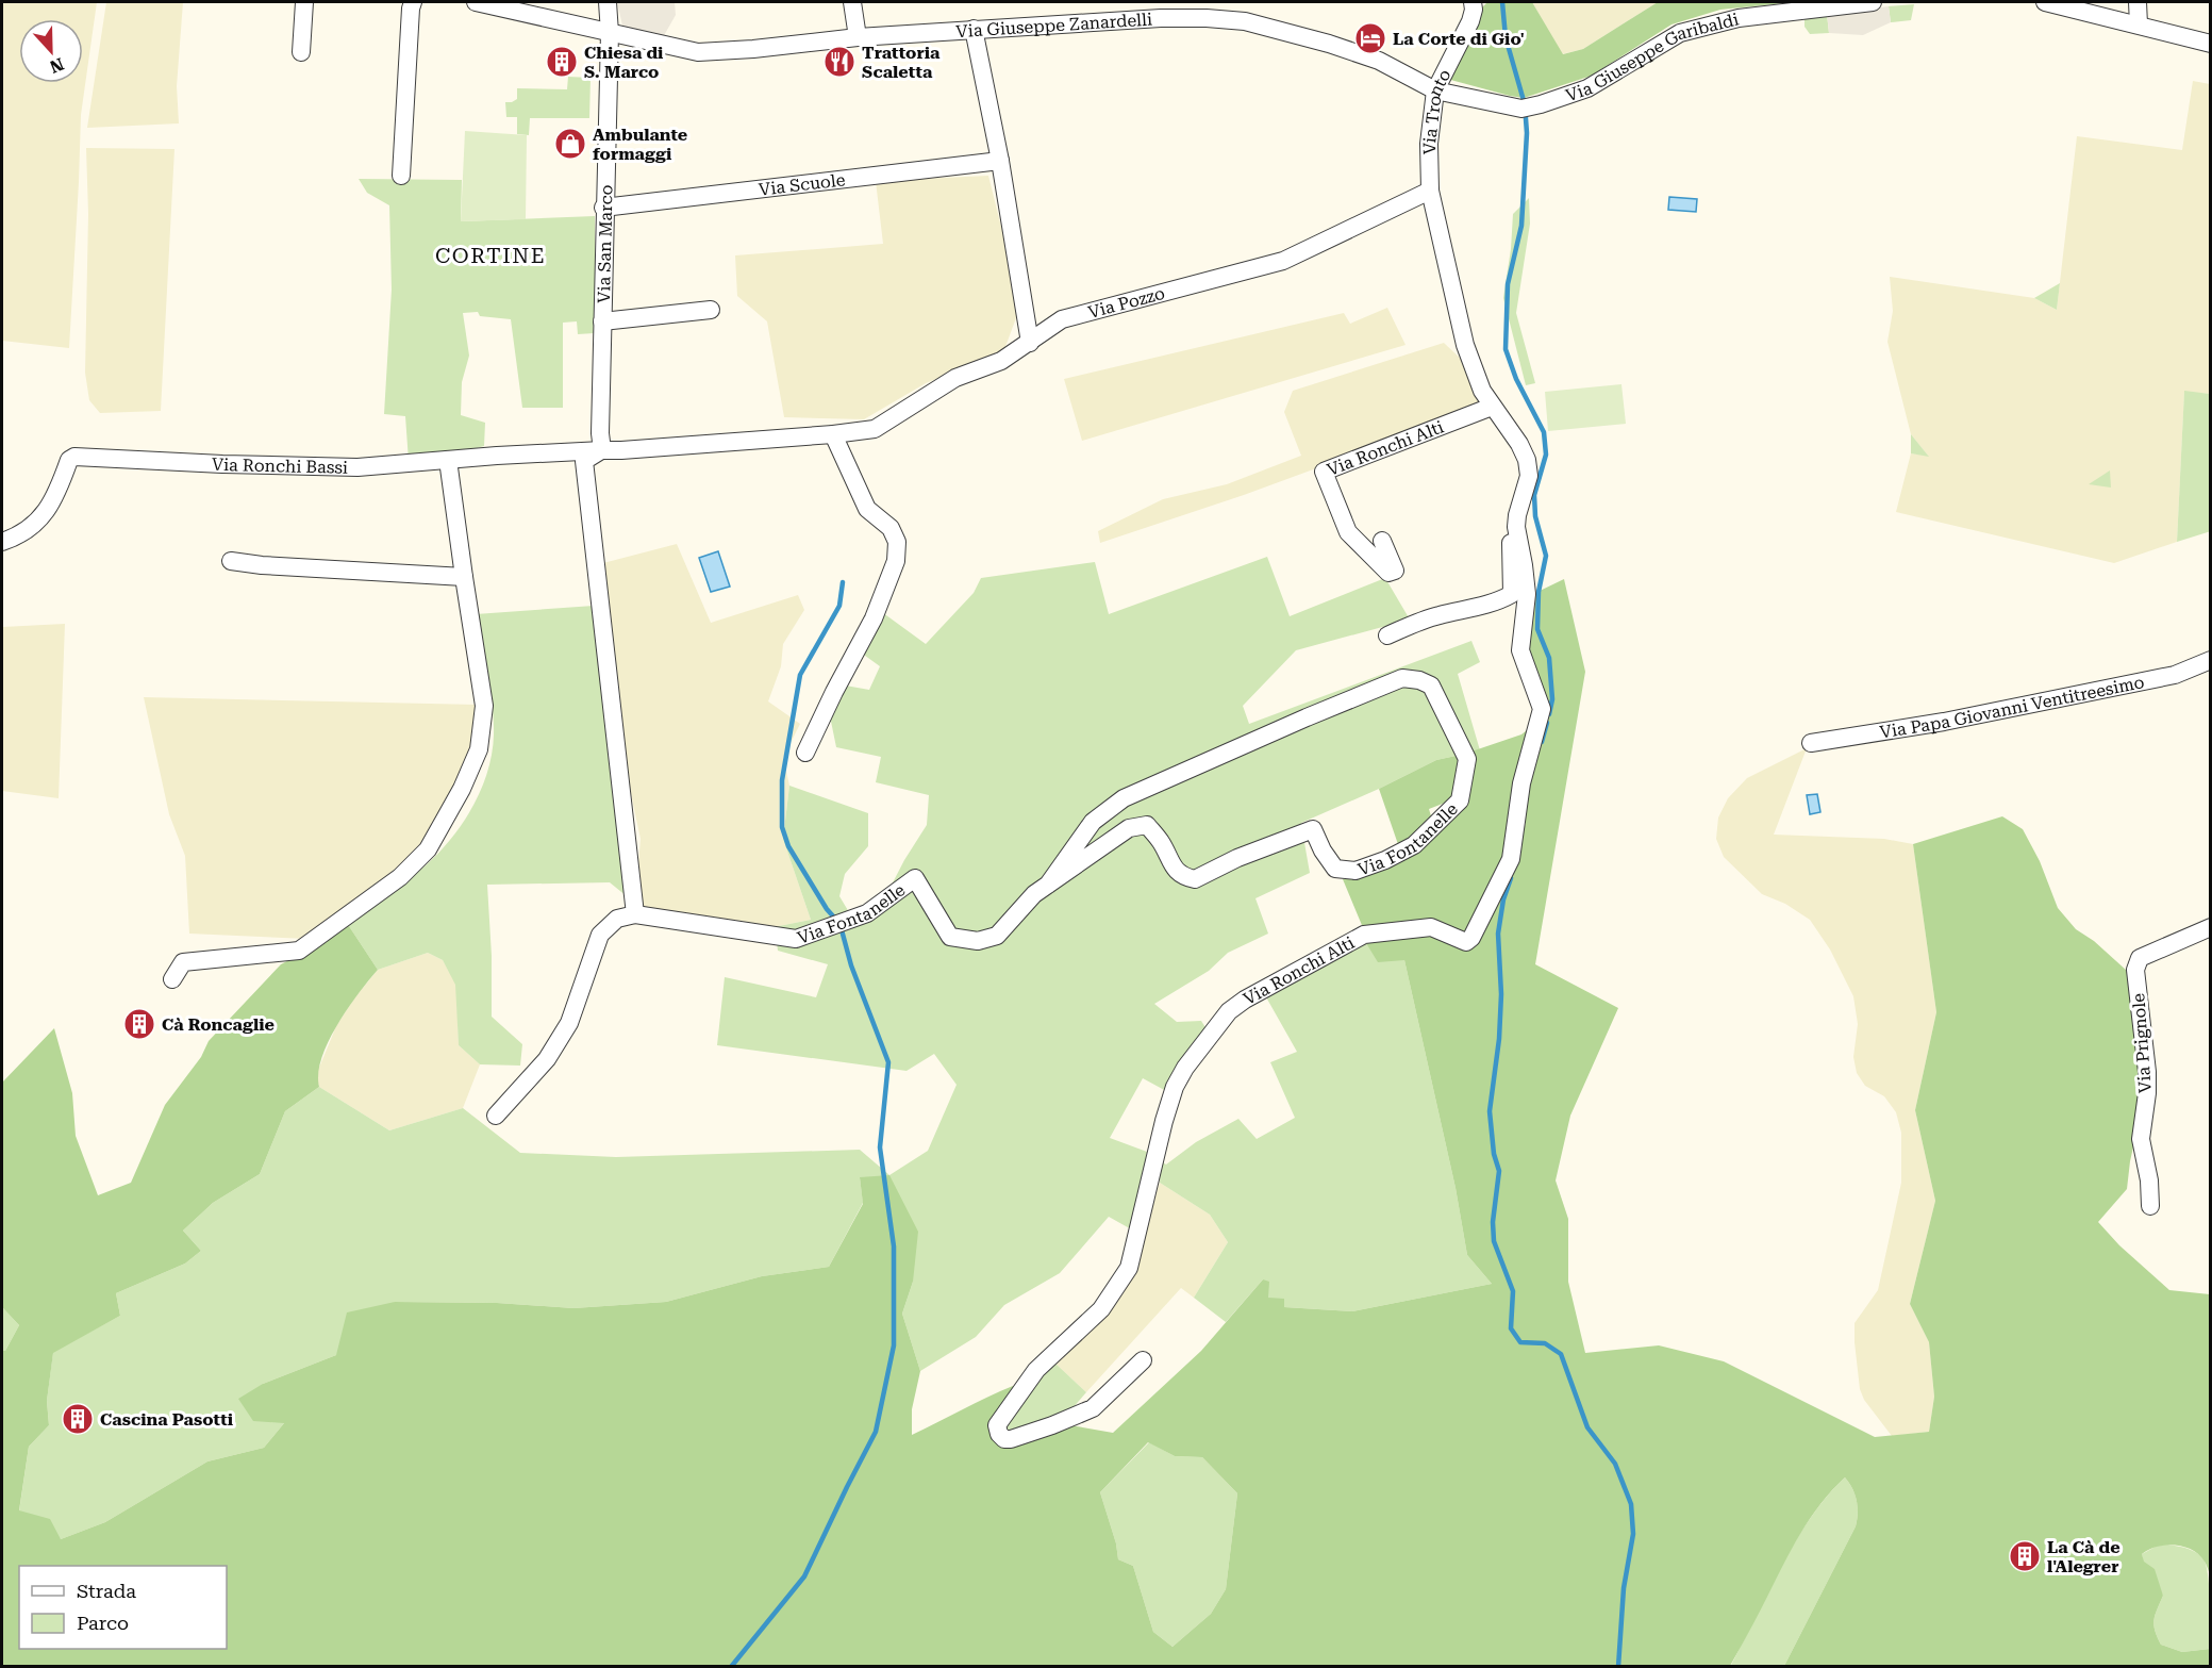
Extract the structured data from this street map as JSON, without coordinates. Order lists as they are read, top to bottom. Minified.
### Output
{"streets":{"street":["Via Giuseppe Zanardelli","Via Giuseppe Garibaldi","Via Tronto","Via Scuole","Via San Marco","Via Pozzo","Via Ronchi Alti","Via Ronchi Bassi","Via Papa Giovanni Ventitreesimo","Via Fontanelle","Via Prignole"]},"crossings":[["Via Giuseppe Zanardelli","Via Giuseppe Garibaldi"],["Via Giuseppe Zanardelli","Via Tronto"],["Via Giuseppe Zanardelli","Via San Marco"],["Via Giuseppe Garibaldi","Via Tronto"],["Via Tronto","Via Pozzo"],["Via Tronto","Via Ronchi Alti"],["Via Scuole","Via San Marco"],["Via San Marco","Via Pozzo"],["Via San Marco","Via Ronchi Bassi"],["Via Pozzo","Via Ronchi Alti"],["Via Pozzo","Via Ronchi Bassi"]],"districts":["CORTINE"],"places":{"hotel":["La Corte di Gio'"],"building":["Chiesa di S. Marco","Cà Roncaglie","Cascina Pasotti","La Cà de l'Alegrer"],"restaurant":["Trattoria Scaletta"],"shop":["Ambulante formaggi"]},"legend":["Strada","Parco"],"north":"bottom"}
